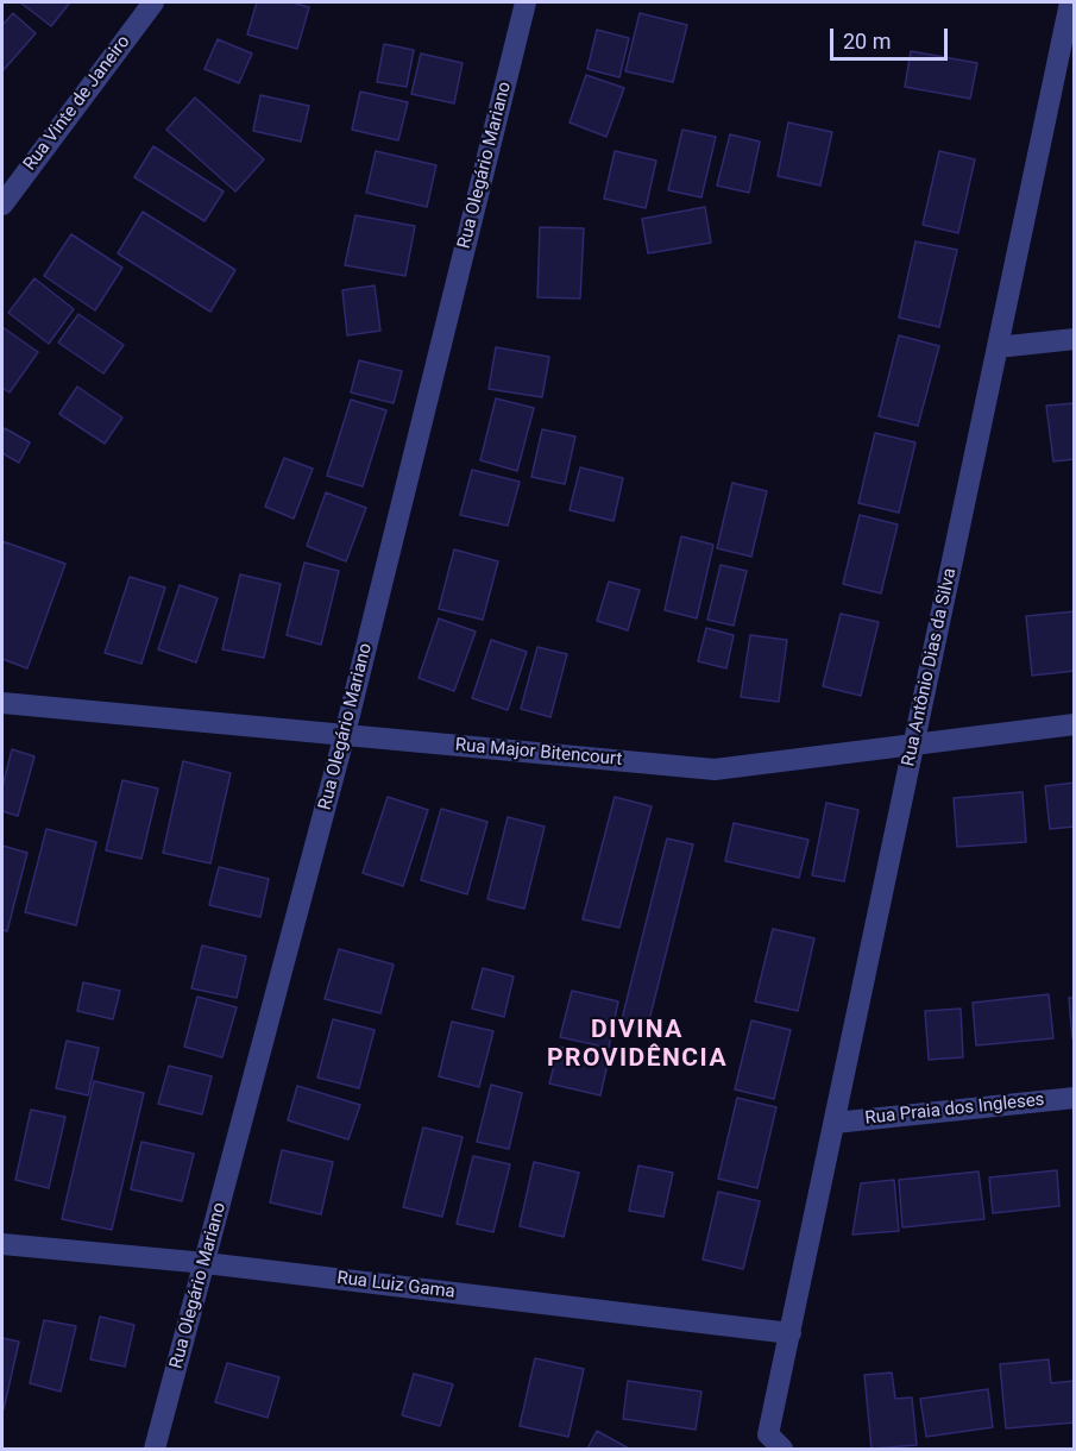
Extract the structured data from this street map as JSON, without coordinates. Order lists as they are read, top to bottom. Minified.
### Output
{"streets":{"street":["Rua Vinte de Janeiro","Rua Olegário Mariano","Rua Antônio Dias da Silva","Rua Major Bitencourt","Rua Praia dos Ingleses","Rua Luiz Gama"]},"crossings":[["Rua Olegário Mariano","Rua Major Bitencourt"],["Rua Olegário Mariano","Rua Luiz Gama"],["Rua Antônio Dias da Silva","Rua Major Bitencourt"],["Rua Antônio Dias da Silva","Rua Praia dos Ingleses"],["Rua Antônio Dias da Silva","Rua Luiz Gama"]],"districts":["DIVINA PROVIDÊNCIA"],"scale_bar":"20 m"}
